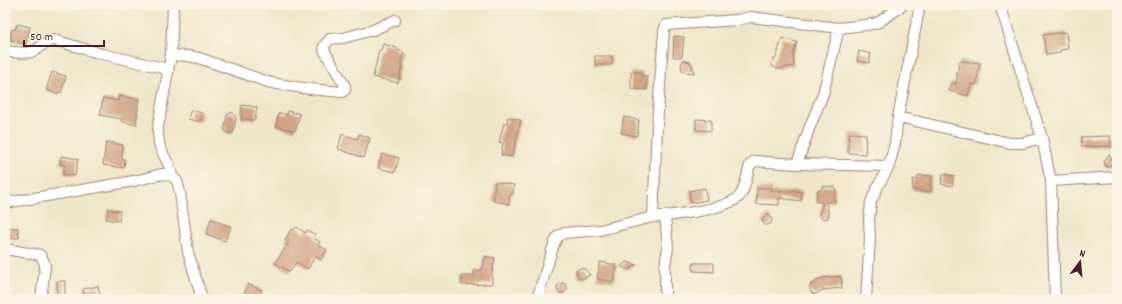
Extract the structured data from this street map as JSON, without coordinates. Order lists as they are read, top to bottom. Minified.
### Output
{"scale_bar":"50 m","north":"top"}
